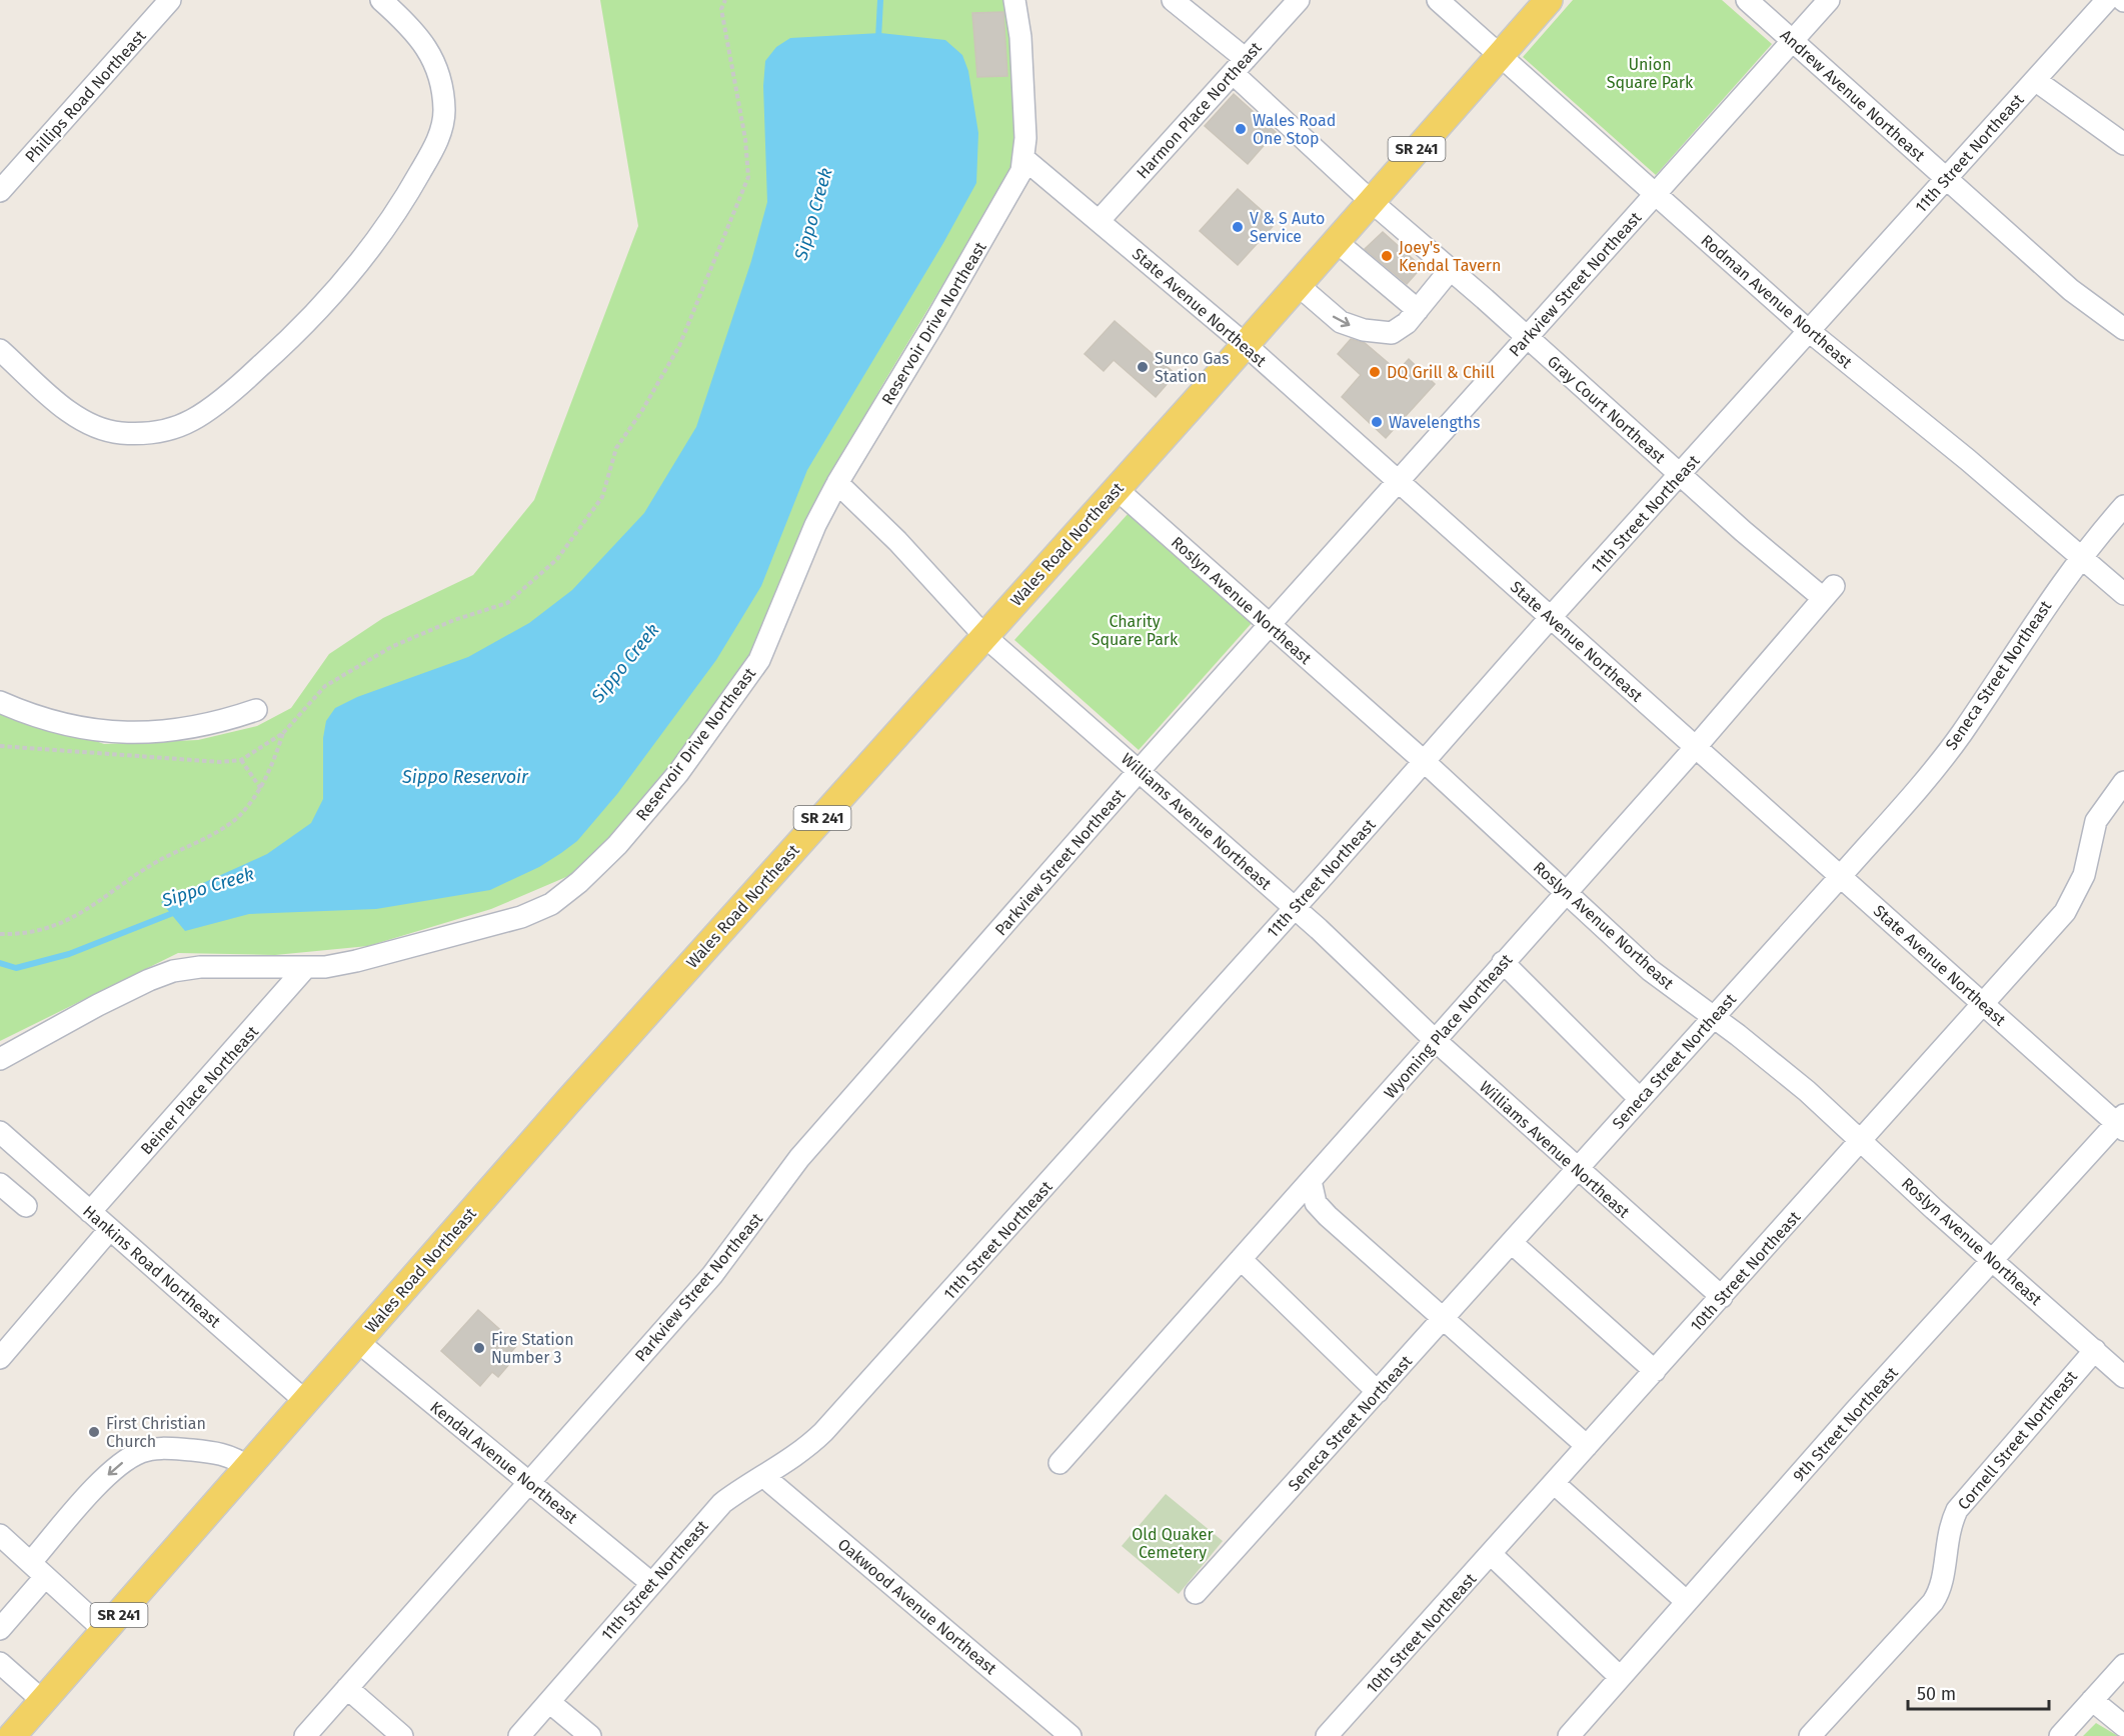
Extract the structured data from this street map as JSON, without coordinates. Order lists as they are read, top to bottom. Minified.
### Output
{"streets":{"main road":["SR 241","Wales Road Northeast"],"street":["Andrew Avenue Northeast","Phillips Road Northeast","Harmon Place Northeast","11th Street Northeast","Parkview Street Northeast","Rodman Avenue Northeast","State Avenue Northeast","Reservoir Drive Northeast","Gray Court Northeast","Roslyn Avenue Northeast","Seneca Street Northeast","Williams Avenue Northeast","Wyoming Place Northeast","Beiner Place Northeast","Hankins Road Northeast","10th Street Northeast","9th Street Northeast","Cornell Street Northeast","Kendal Avenue Northeast","Oakwood Avenue Northeast"]},"crossings":[["Andrew Avenue Northeast","11th Street Northeast"],["Andrew Avenue Northeast","Parkview Street Northeast"],["Harmon Place Northeast","State Avenue Northeast"],["Harmon Place Northeast","Gray Court Northeast"],["11th Street Northeast","Rodman Avenue Northeast"],["11th Street Northeast","State Avenue Northeast"],["11th Street Northeast","Gray Court Northeast"],["11th Street Northeast","Roslyn Avenue Northeast"],["11th Street Northeast","Williams Avenue Northeast"],["11th Street Northeast","Kendal Avenue Northeast"],["11th Street Northeast","Oakwood Avenue Northeast"],["Parkview Street Northeast","Rodman Avenue Northeast"],["Parkview Street Northeast","State Avenue Northeast"],["Parkview Street Northeast","Gray Court Northeast"],["Parkview Street Northeast","Roslyn Avenue Northeast"],["Parkview Street Northeast","Williams Avenue Northeast"],["Parkview Street Northeast","Kendal Avenue Northeast"],["Rodman Avenue Northeast","Wales Road Northeast"],["Rodman Avenue Northeast","Seneca Street Northeast"],["State Avenue Northeast","Reservoir Drive Northeast"],["State Avenue Northeast","Wales Road Northeast"],["State Avenue Northeast","Seneca Street Northeast"],["State Avenue Northeast","Wyoming Place Northeast"],["State Avenue Northeast","10th Street Northeast"],["State Avenue Northeast","9th Street Northeast"],["Reservoir Drive Northeast","Williams Avenue Northeast"],["Reservoir Drive Northeast","Beiner Place Northeast"],["Gray Court Northeast","Wales Road Northeast"],["Gray Court Northeast","Wyoming Place Northeast"],["Wales Road Northeast","Roslyn Avenue Northeast"],["Wales Road Northeast","Williams Avenue Northeast"],["Wales Road Northeast","Hankins Road Northeast"],["Wales Road Northeast","Kendal Avenue Northeast"],["Roslyn Avenue Northeast","Seneca Street Northeast"],["Roslyn Avenue Northeast","Wyoming Place Northeast"],["Roslyn Avenue Northeast","10th Street Northeast"],["Roslyn Avenue Northeast","9th Street Northeast"],["Roslyn Avenue Northeast","Cornell Street Northeast"],["Seneca Street Northeast","Williams Avenue Northeast"],["Williams Avenue Northeast","Wyoming Place Northeast"],["Williams Avenue Northeast","10th Street Northeast"],["Beiner Place Northeast","Hankins Road Northeast"]],"water":["Sippo Creek","Sippo Reservoir"],"parks":["Union Square Park","Charity Square Park","Old Quaker Cemetery"],"places":["Wales Road One Stop","V & S Auto Service","Joey's Kendal Tavern","Sunco Gas Station","DQ Grill & Chill","Wavelengths","Fire Station Number 3","First Christian Church"],"scale_bar":"50 m"}
